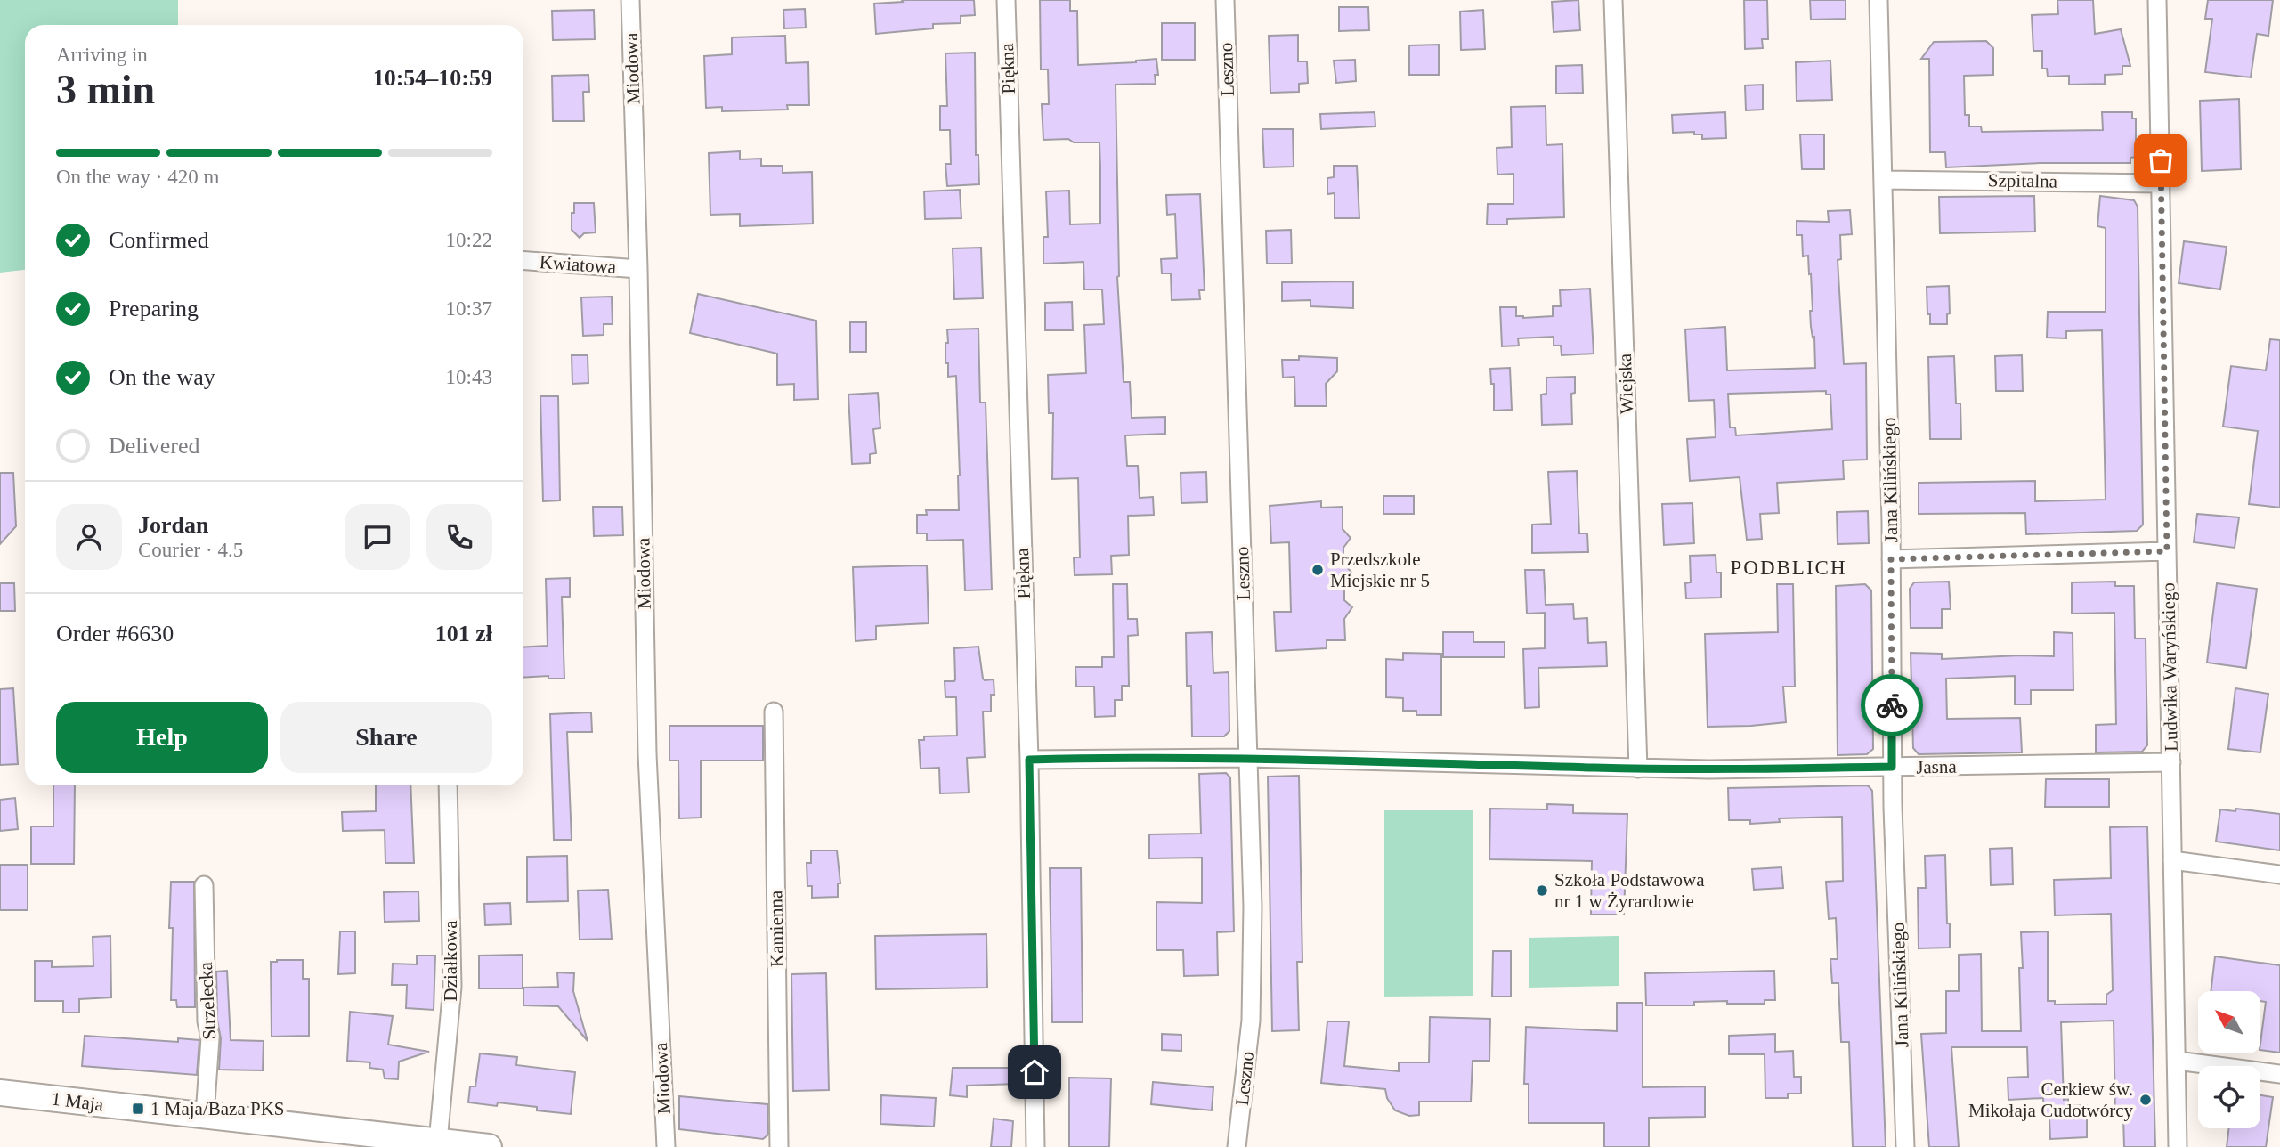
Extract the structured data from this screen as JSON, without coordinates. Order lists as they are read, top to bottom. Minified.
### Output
{"streets":{"street":["Miodowa","Piękna","Leszno","Szpitalna","Kwiatowa","Wiejska","Jana Kilińskiego","Ludwika Waryńskiego","Jasna","Kamienna","Działkowa","Strzelecka","1 Maja"]},"crossings":[["Miodowa","Kwiatowa"],["Piękna","Jasna"],["Leszno","Jasna"],["Szpitalna","Jana Kilińskiego"],["Szpitalna","Ludwika Waryńskiego"],["Wiejska","Jasna"],["Jana Kilińskiego","Jasna"],["Ludwika Waryńskiego","Jasna"],["Działkowa","1 Maja"],["Strzelecka","1 Maja"]],"districts":["PODBLICH"],"places":{"other":["Przedszkole Miejskie nr 5","Szkoła Podstawowa nr 1 w Żyrardowie","Cerkiew św. Mikołaja Cudotwórcy"],"transit":["1 Maja/Baza PKS"]},"north":"top left","page":{"heading":["3 min","Arriving in","10:54–10:59"],"panel":["Jordan","Courier · 4.5","Order #6630","101 zł"],"bar":"On the way · 420 m","list":[["Confirmed","10:22"],["Preparing","10:37"],["On the way","10:43"],"Delivered"],"buttons":["Help","Share"]}}
